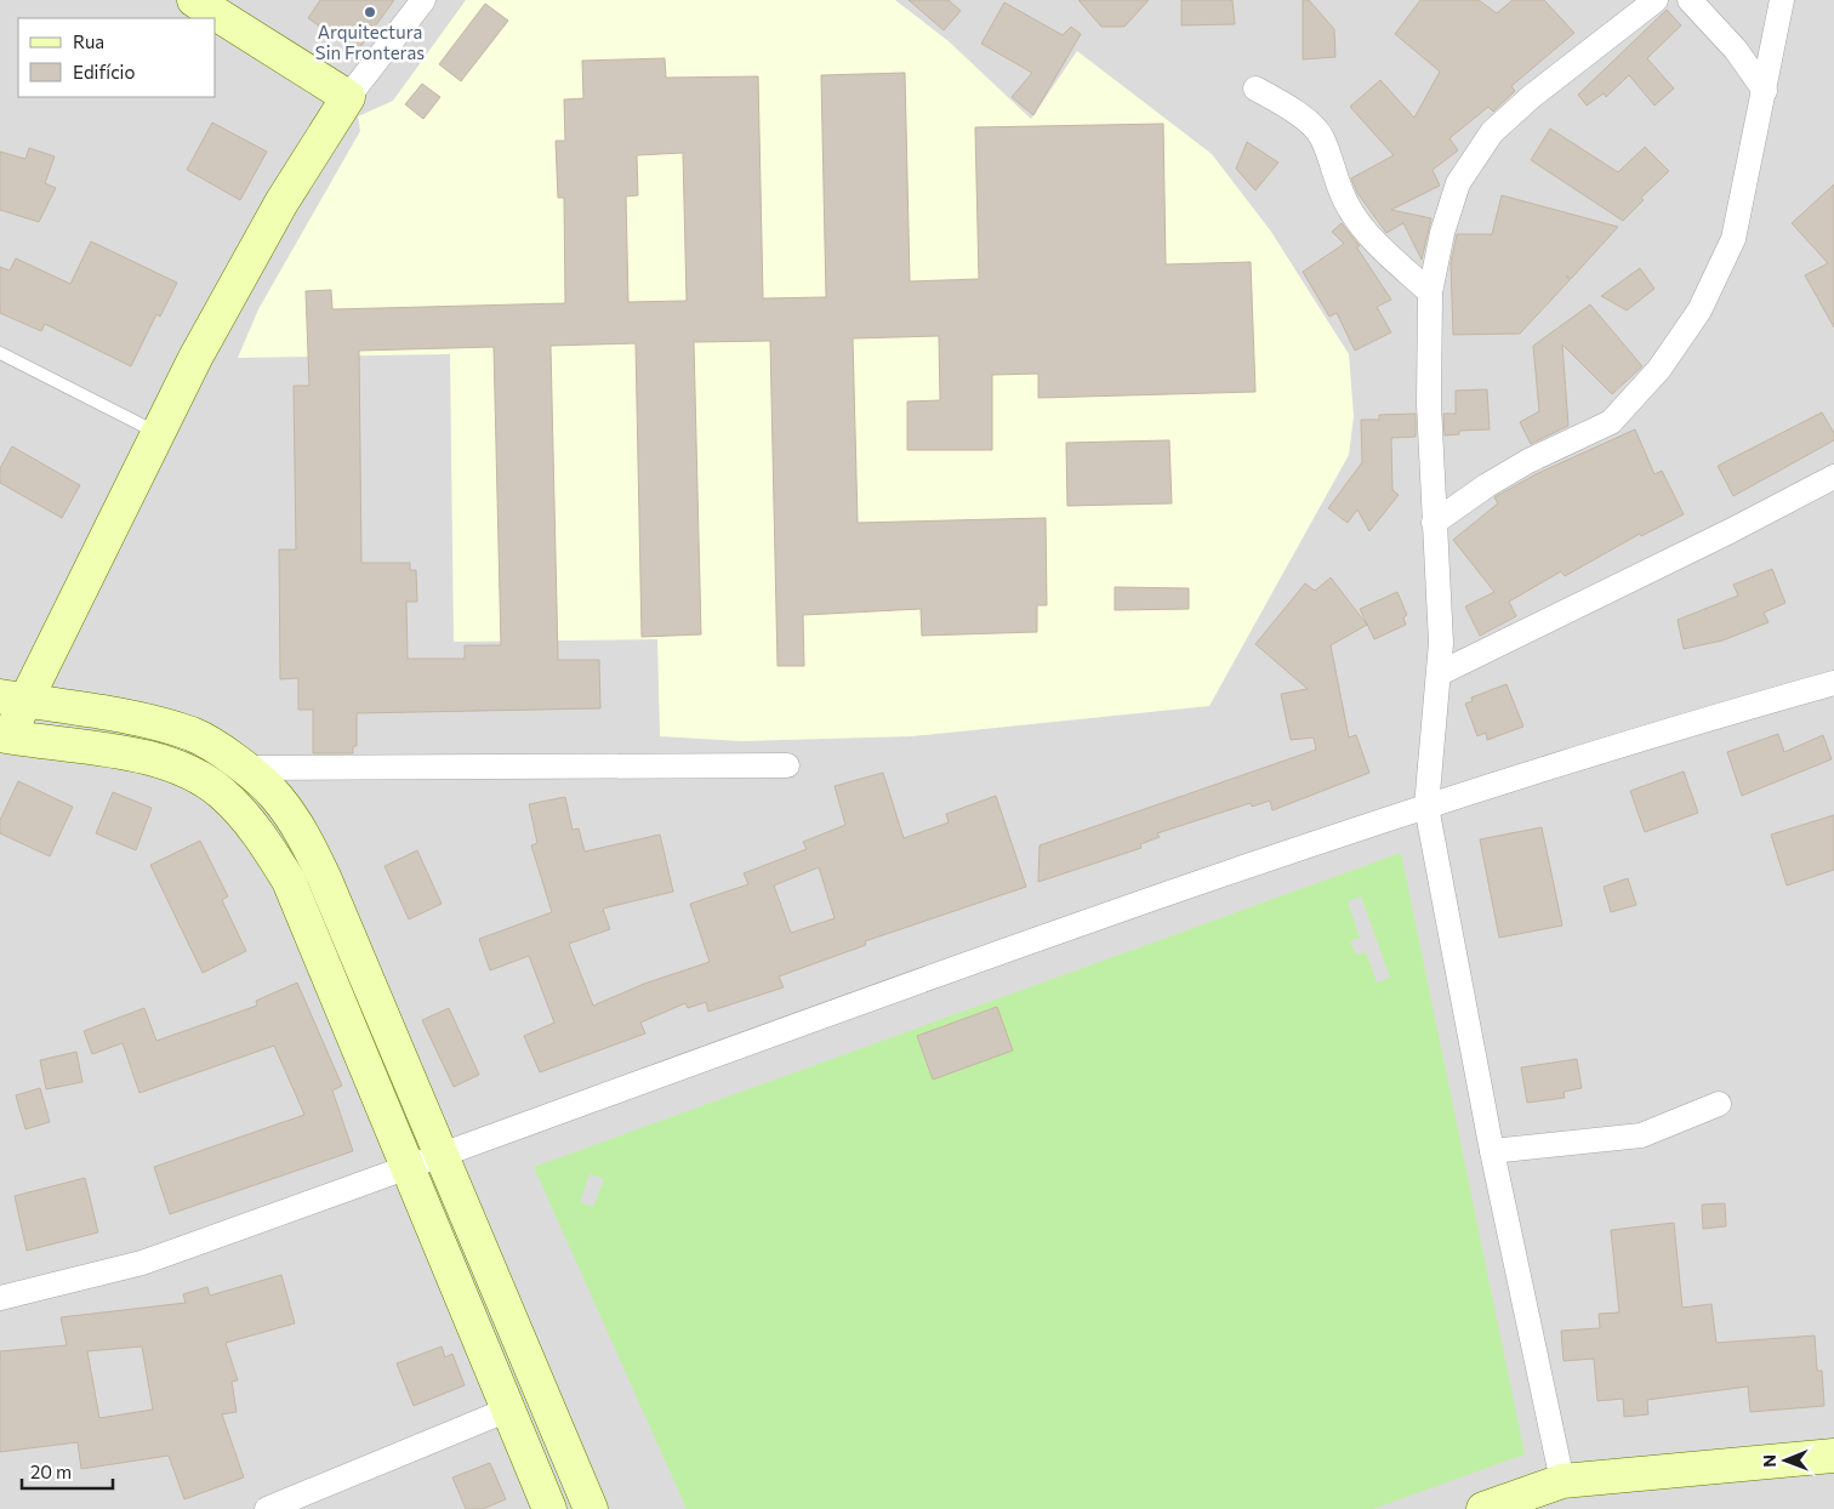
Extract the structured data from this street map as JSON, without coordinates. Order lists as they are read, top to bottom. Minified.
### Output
{"places":["Arquitectura Sin Fronteras"],"legend":["Rua","Edifício"],"scale_bar":"20 m","north":"left"}
